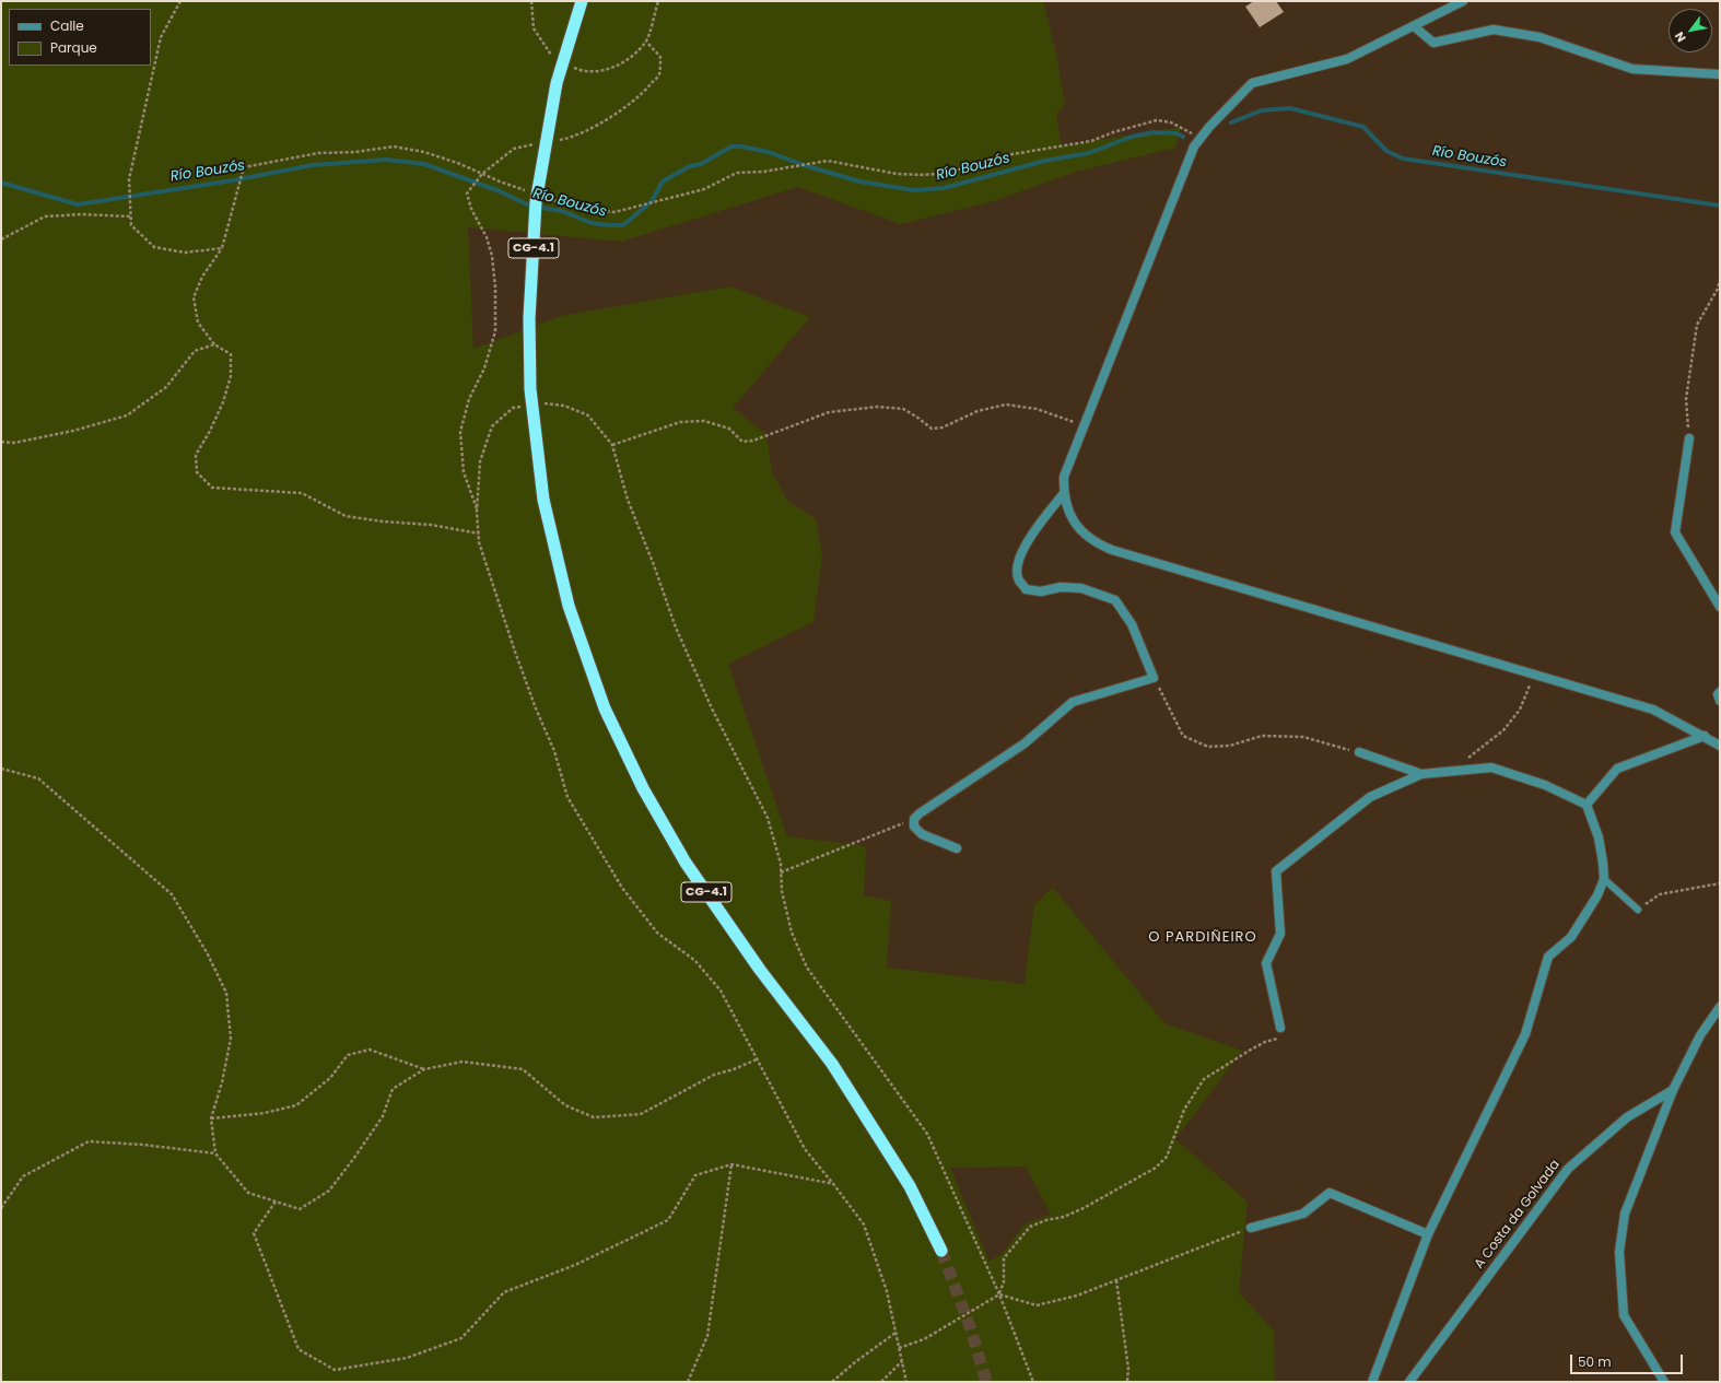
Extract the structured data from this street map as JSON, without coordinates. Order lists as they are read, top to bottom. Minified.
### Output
{"streets":{"highway":["CG-4.1"],"street":["A Costa da Golvada"]},"districts":["O PARDIÑEIRO"],"water":["Río Bouzós"],"legend":["Calle","Parque"],"scale_bar":"50 m","north":"bottom left"}
